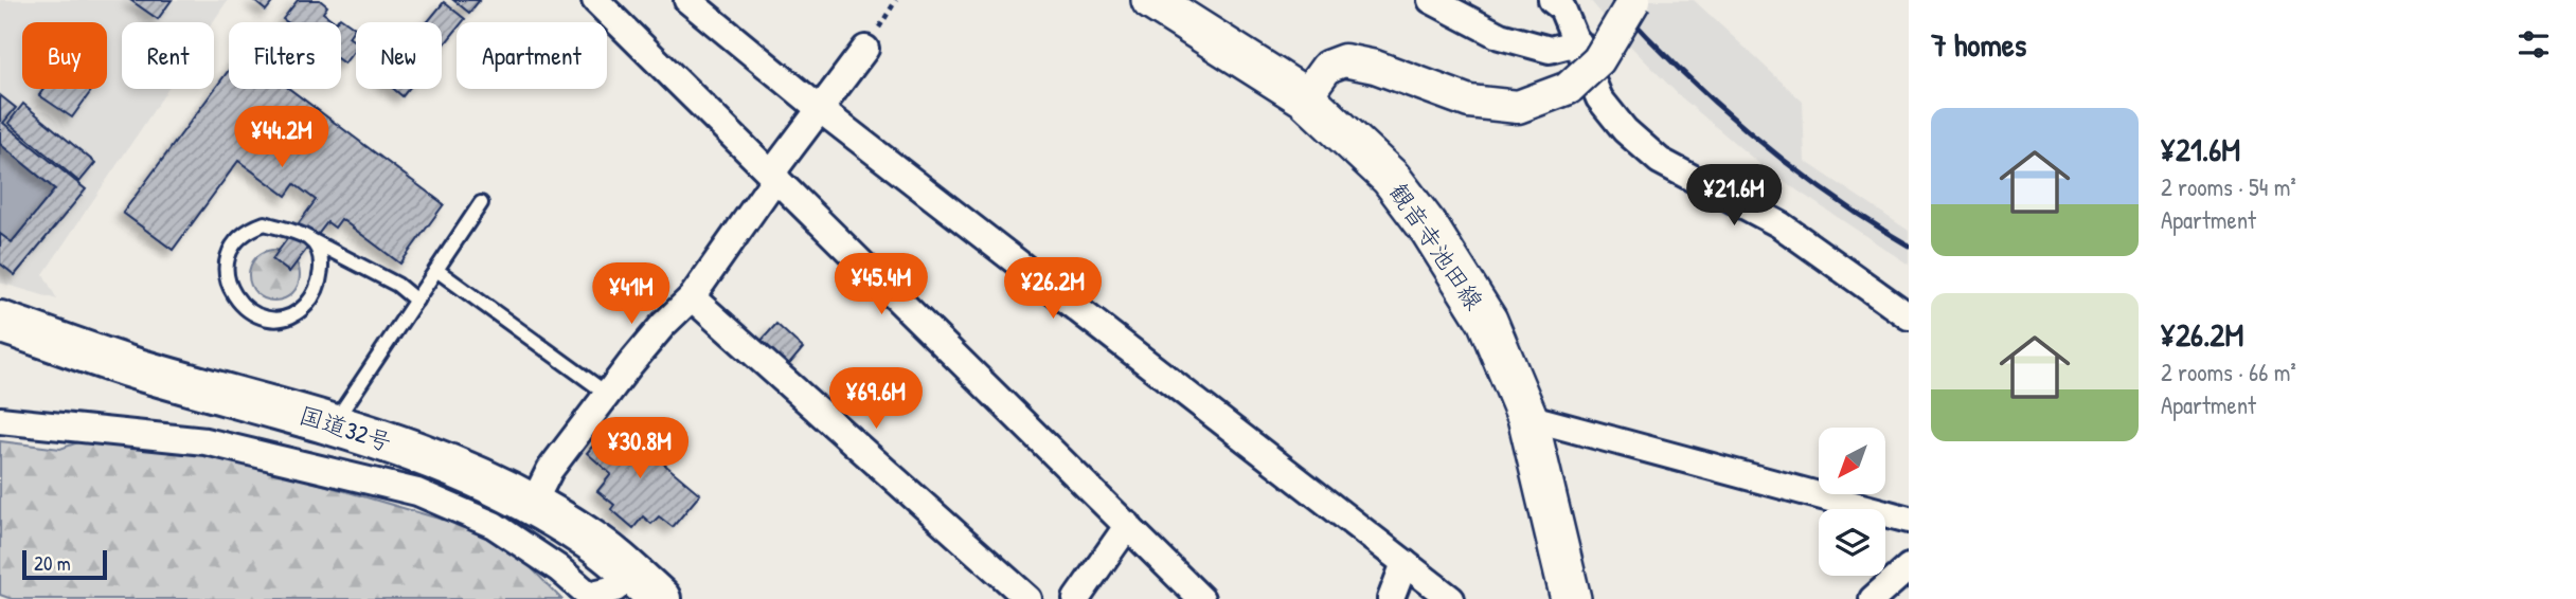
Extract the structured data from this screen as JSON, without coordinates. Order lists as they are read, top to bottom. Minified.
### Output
{"streets":{"highway":["国道32号"],"main road":["観音寺池田線"]},"scale_bar":"20 m","north":"bottom left","page":{"heading":"7 homes","chip":["Buy","Rent","Filters","New","Apartment"],"list":[{"name":"¥21.6M","note":"2 rooms · 54 m² · Apartment"},{"name":"¥26.2M","note":"2 rooms · 66 m² · Apartment"}],"price":["¥44.2M","¥21.6M","¥45.4M","¥26.2M","¥41M","¥69.6M","¥30.8M"],"scale":"20 m"}}
